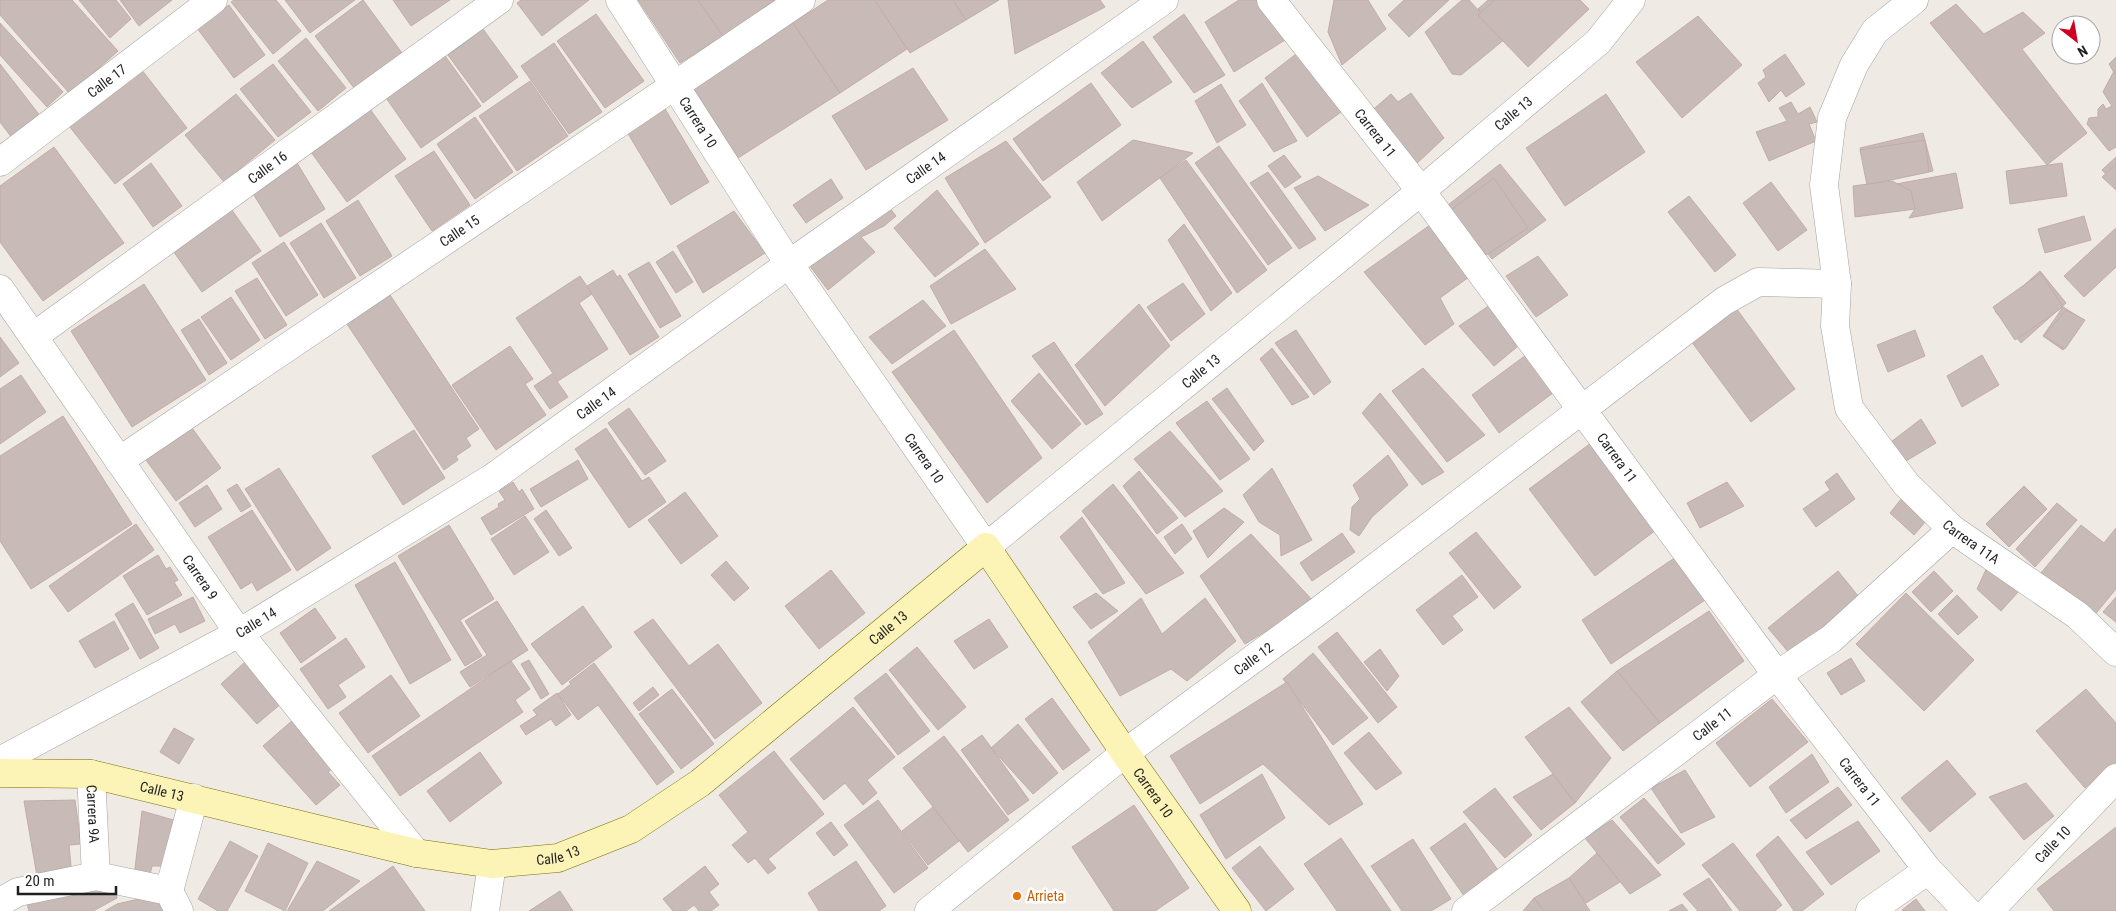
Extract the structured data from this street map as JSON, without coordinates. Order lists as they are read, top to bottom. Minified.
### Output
{"streets":{"main road":["Calle 13","Carrera 10"],"street":["Calle 17","Carrera 11","Calle 16","Calle 14","Calle 15","Carrera 11A","Carrera 9","Calle 12","Calle 11","Carrera 9A","Calle 10"]},"crossings":[["Calle 13","Carrera 10"],["Calle 13","Carrera 11"],["Calle 13","Carrera 9"],["Calle 13","Carrera 9A"],["Carrera 10","Calle 14"],["Carrera 10","Calle 15"],["Carrera 10","Calle 12"],["Carrera 11","Calle 12"],["Carrera 11","Calle 11"],["Calle 16","Carrera 9"],["Calle 14","Carrera 9"],["Calle 15","Carrera 9"],["Carrera 11A","Calle 12"],["Carrera 11A","Calle 11"]],"places":["Arrieta"],"scale_bar":"20 m","north":"bottom right"}
